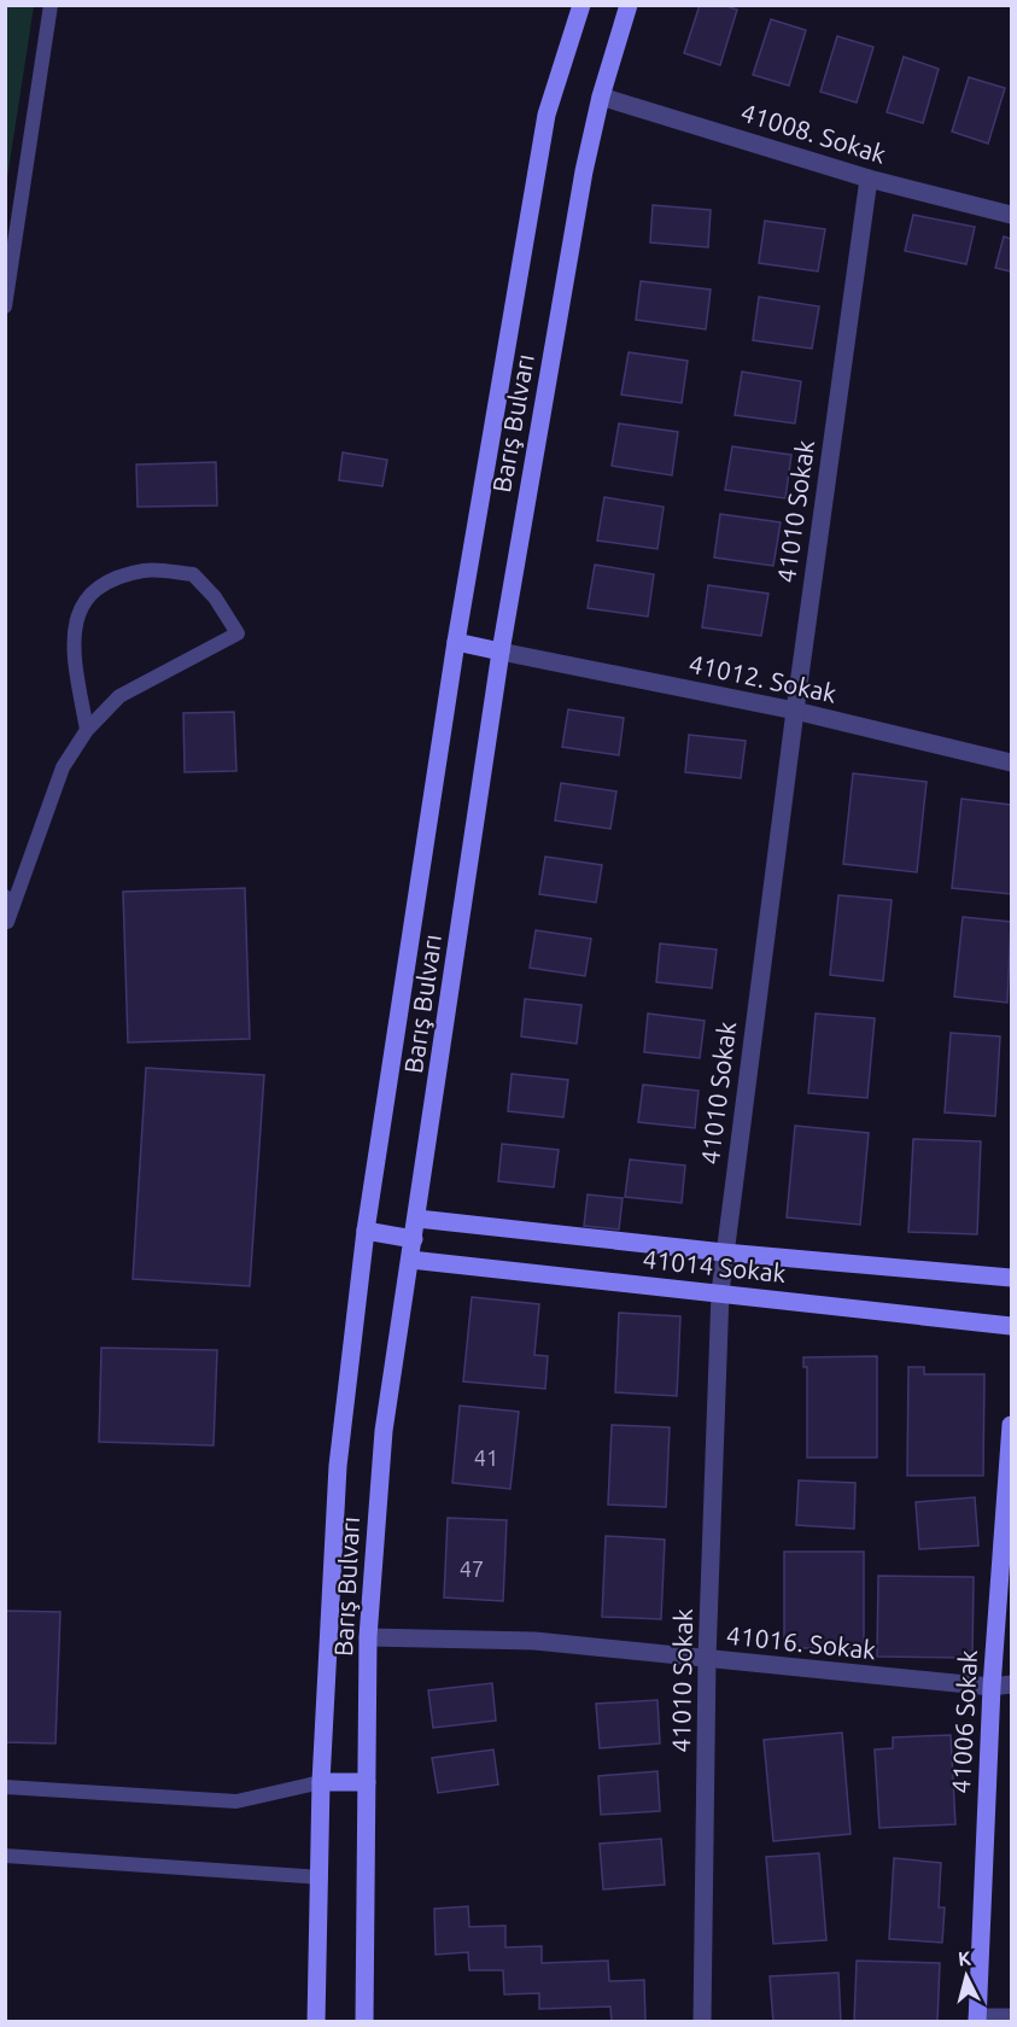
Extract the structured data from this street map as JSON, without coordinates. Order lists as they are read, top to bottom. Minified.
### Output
{"streets":{"main road":["Barış Bulvarı","41014 Sokak","41006 Sokak"],"street":["41008. Sokak","41010 Sokak","41012. Sokak","41016. Sokak"]},"crossings":[["41008. Sokak","Barış Bulvarı"],["41008. Sokak","41010 Sokak"],["Barış Bulvarı","41012. Sokak"],["Barış Bulvarı","41014 Sokak"],["Barış Bulvarı","41016. Sokak"],["41010 Sokak","41012. Sokak"],["41010 Sokak","41014 Sokak"],["41010 Sokak","41016. Sokak"],["41016. Sokak","41006 Sokak"]],"house_numbers":["41","47"],"north":"top"}
